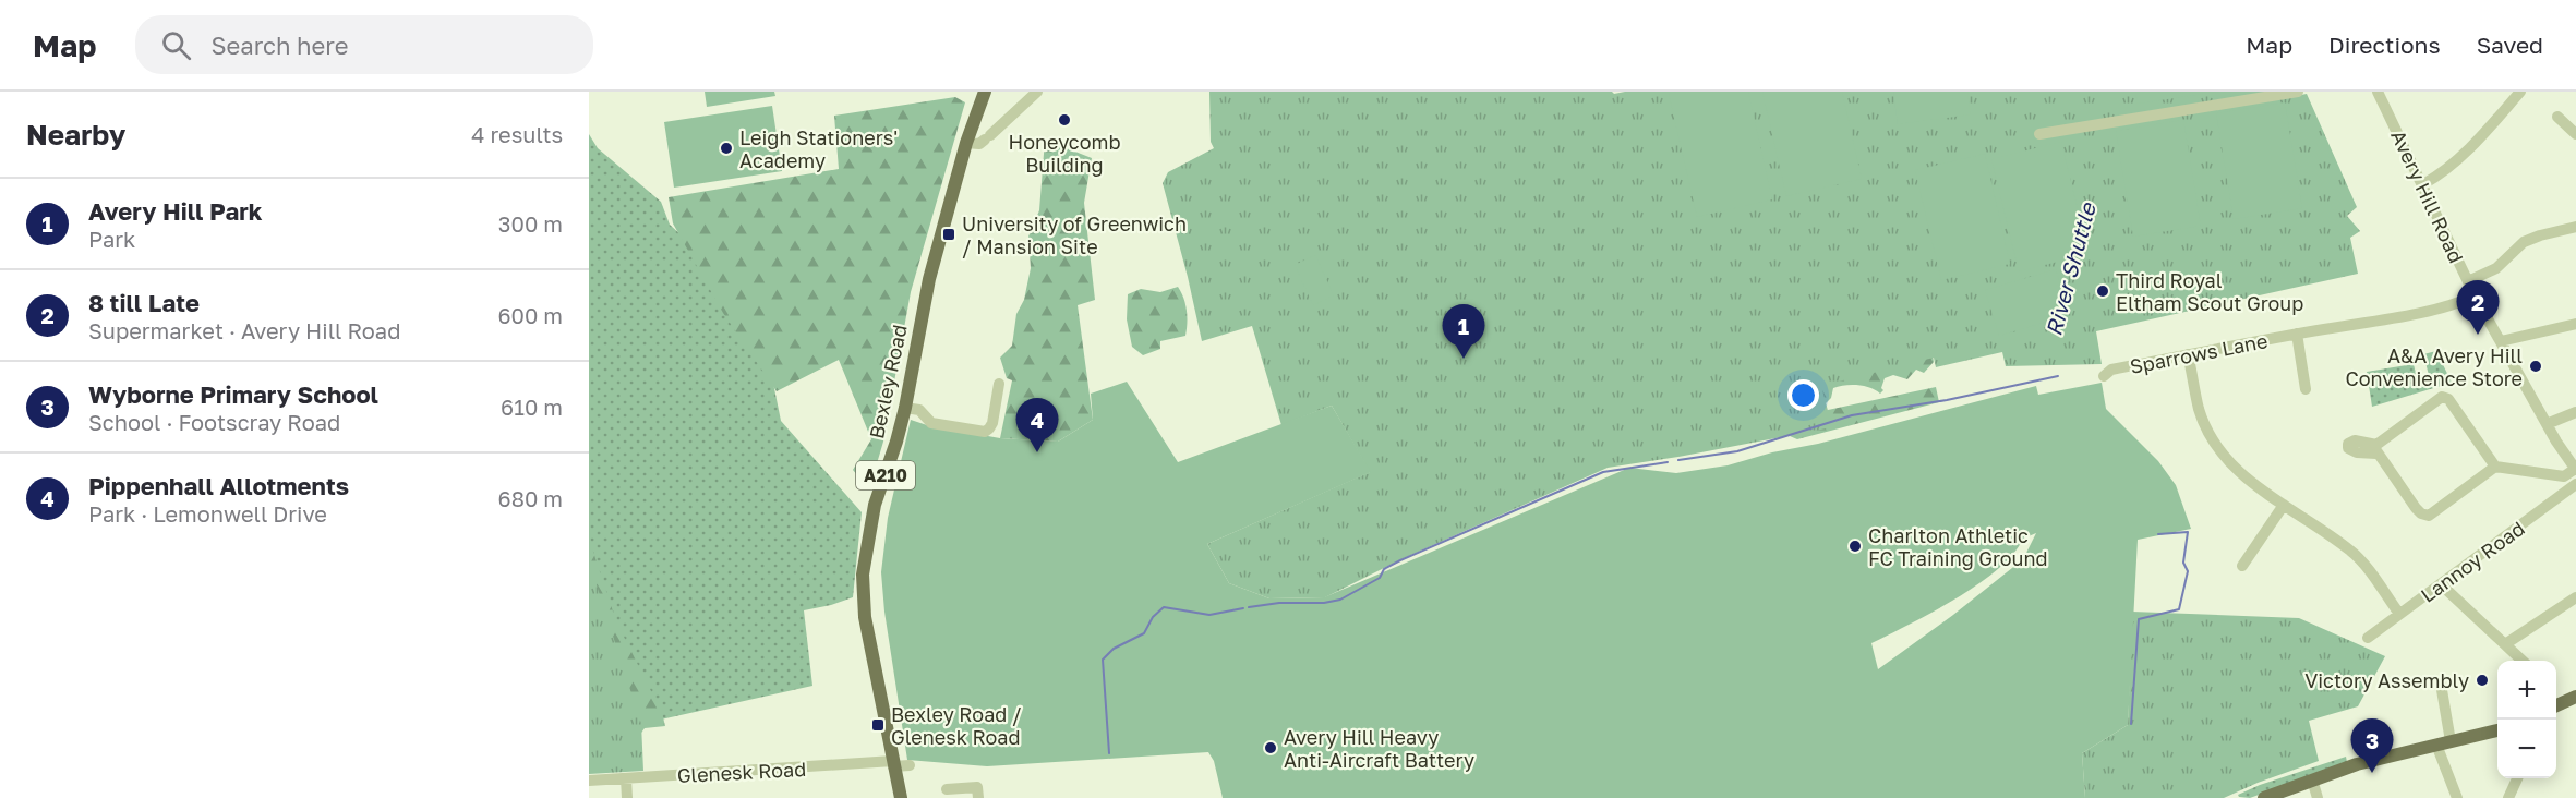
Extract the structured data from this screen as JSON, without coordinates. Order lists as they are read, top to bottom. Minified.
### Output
{"streets":{"main road":["Bexley Road","A210"],"street":["Avery Hill Road","Sparrows Lane","Lannoy Road","Glenesk Road"]},"crossings":[["Avery Hill Road","Sparrows Lane"],["Bexley Road","Glenesk Road"]],"water":["River Shuttle"],"places":{"other":["Honeycomb Building","Leigh Stationers' Academy","Third Royal Eltham Scout Group","A&A Avery Hill Convenience Store","Charlton Athletic FC Training Ground","Victory Assembly","Avery Hill Heavy Anti-Aircraft Battery"],"transit":["University of Greenwich / Mansion Site","Bexley Road / Glenesk Road"]},"page":{"header":"Map","search":"Search here","nav":["Map","Directions","Saved"],"heading":["Nearby","4 results"],"list":[{"mark":"1","name":"Avery Hill Park","note":"Park","value":"300 m"},{"mark":"2","name":"8 till Late","note":"Supermarket · Avery Hill Road","value":"600 m"},{"mark":"3","name":"Wyborne Primary School","note":"School · Footscray Road","value":"610 m"},{"mark":"4","name":"Pippenhall Allotments","note":"Park · Lemonwell Drive","value":"680 m"}],"pins":["2","1","4","3"],"map_buttons":["+","−"]}}
